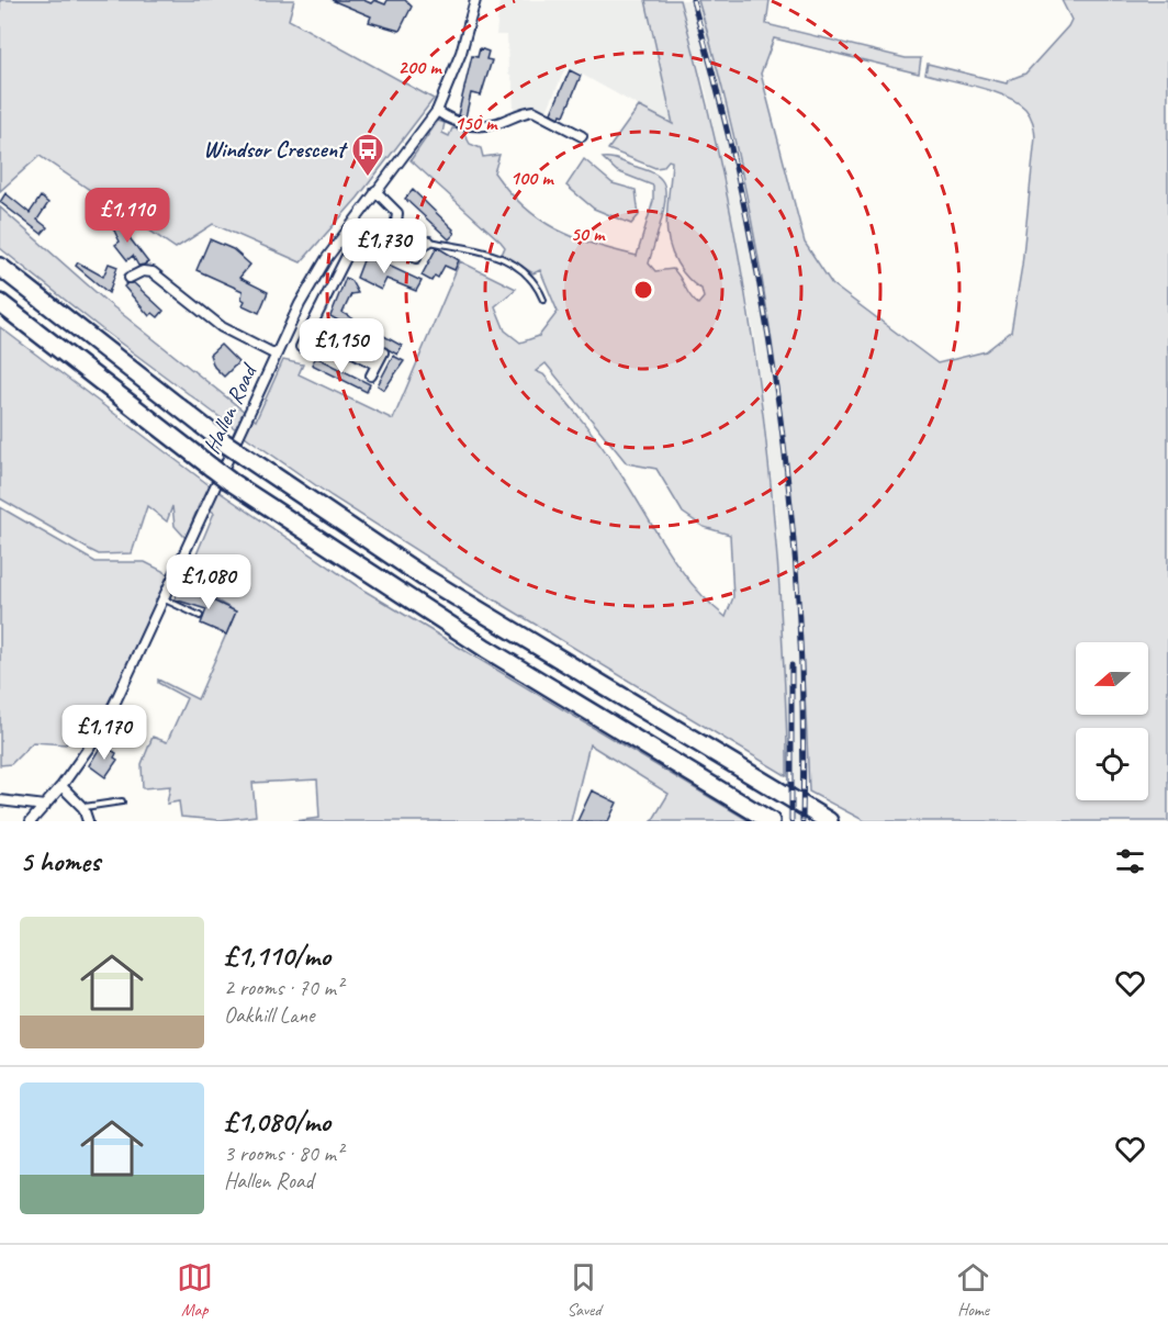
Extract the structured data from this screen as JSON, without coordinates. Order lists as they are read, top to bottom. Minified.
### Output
{"streets":{"street":["Hallen Road"]},"places":{"bus stop":["Windsor Crescent"]},"north":"left","page":{"price":["£1,110","£1,730","£1,150","£1,080","£1,170"],"heading":"5 homes","list":[{"name":"£1,110/mo","note":"2 rooms · 70 m² · Oakhill Lane"},{"name":"£1,080/mo","note":"3 rooms · 80 m² · Hallen Road"}],"tabs":["Map","Saved","Home"]},"rings":["200 m","150 m","100 m","50 m"]}
